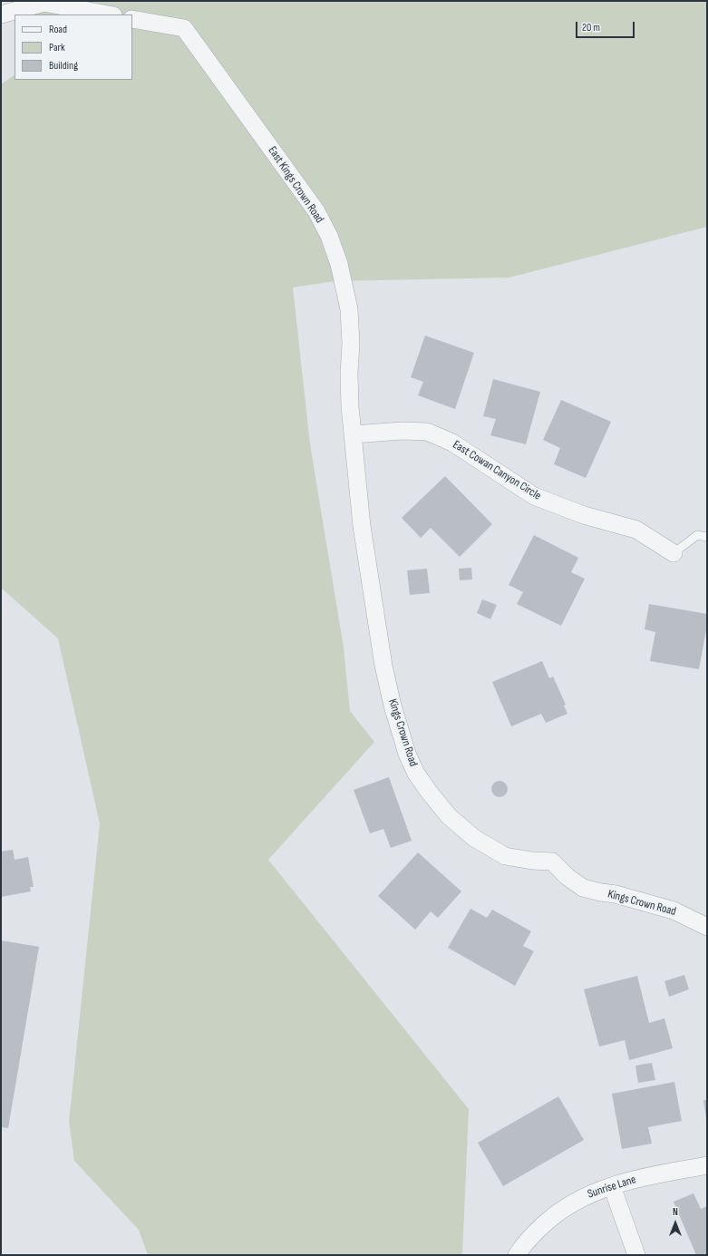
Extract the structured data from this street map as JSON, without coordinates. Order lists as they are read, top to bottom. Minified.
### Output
{"streets":{"street":["East Kings Crown Road","East Cowan Canyon Circle","Kings Crown Road","Sunrise Lane"]},"crossings":[["East Kings Crown Road","East Cowan Canyon Circle"],["East Kings Crown Road","Kings Crown Road"]],"legend":["Road","Park","Building"],"scale_bar":"20 m","north":"top"}
